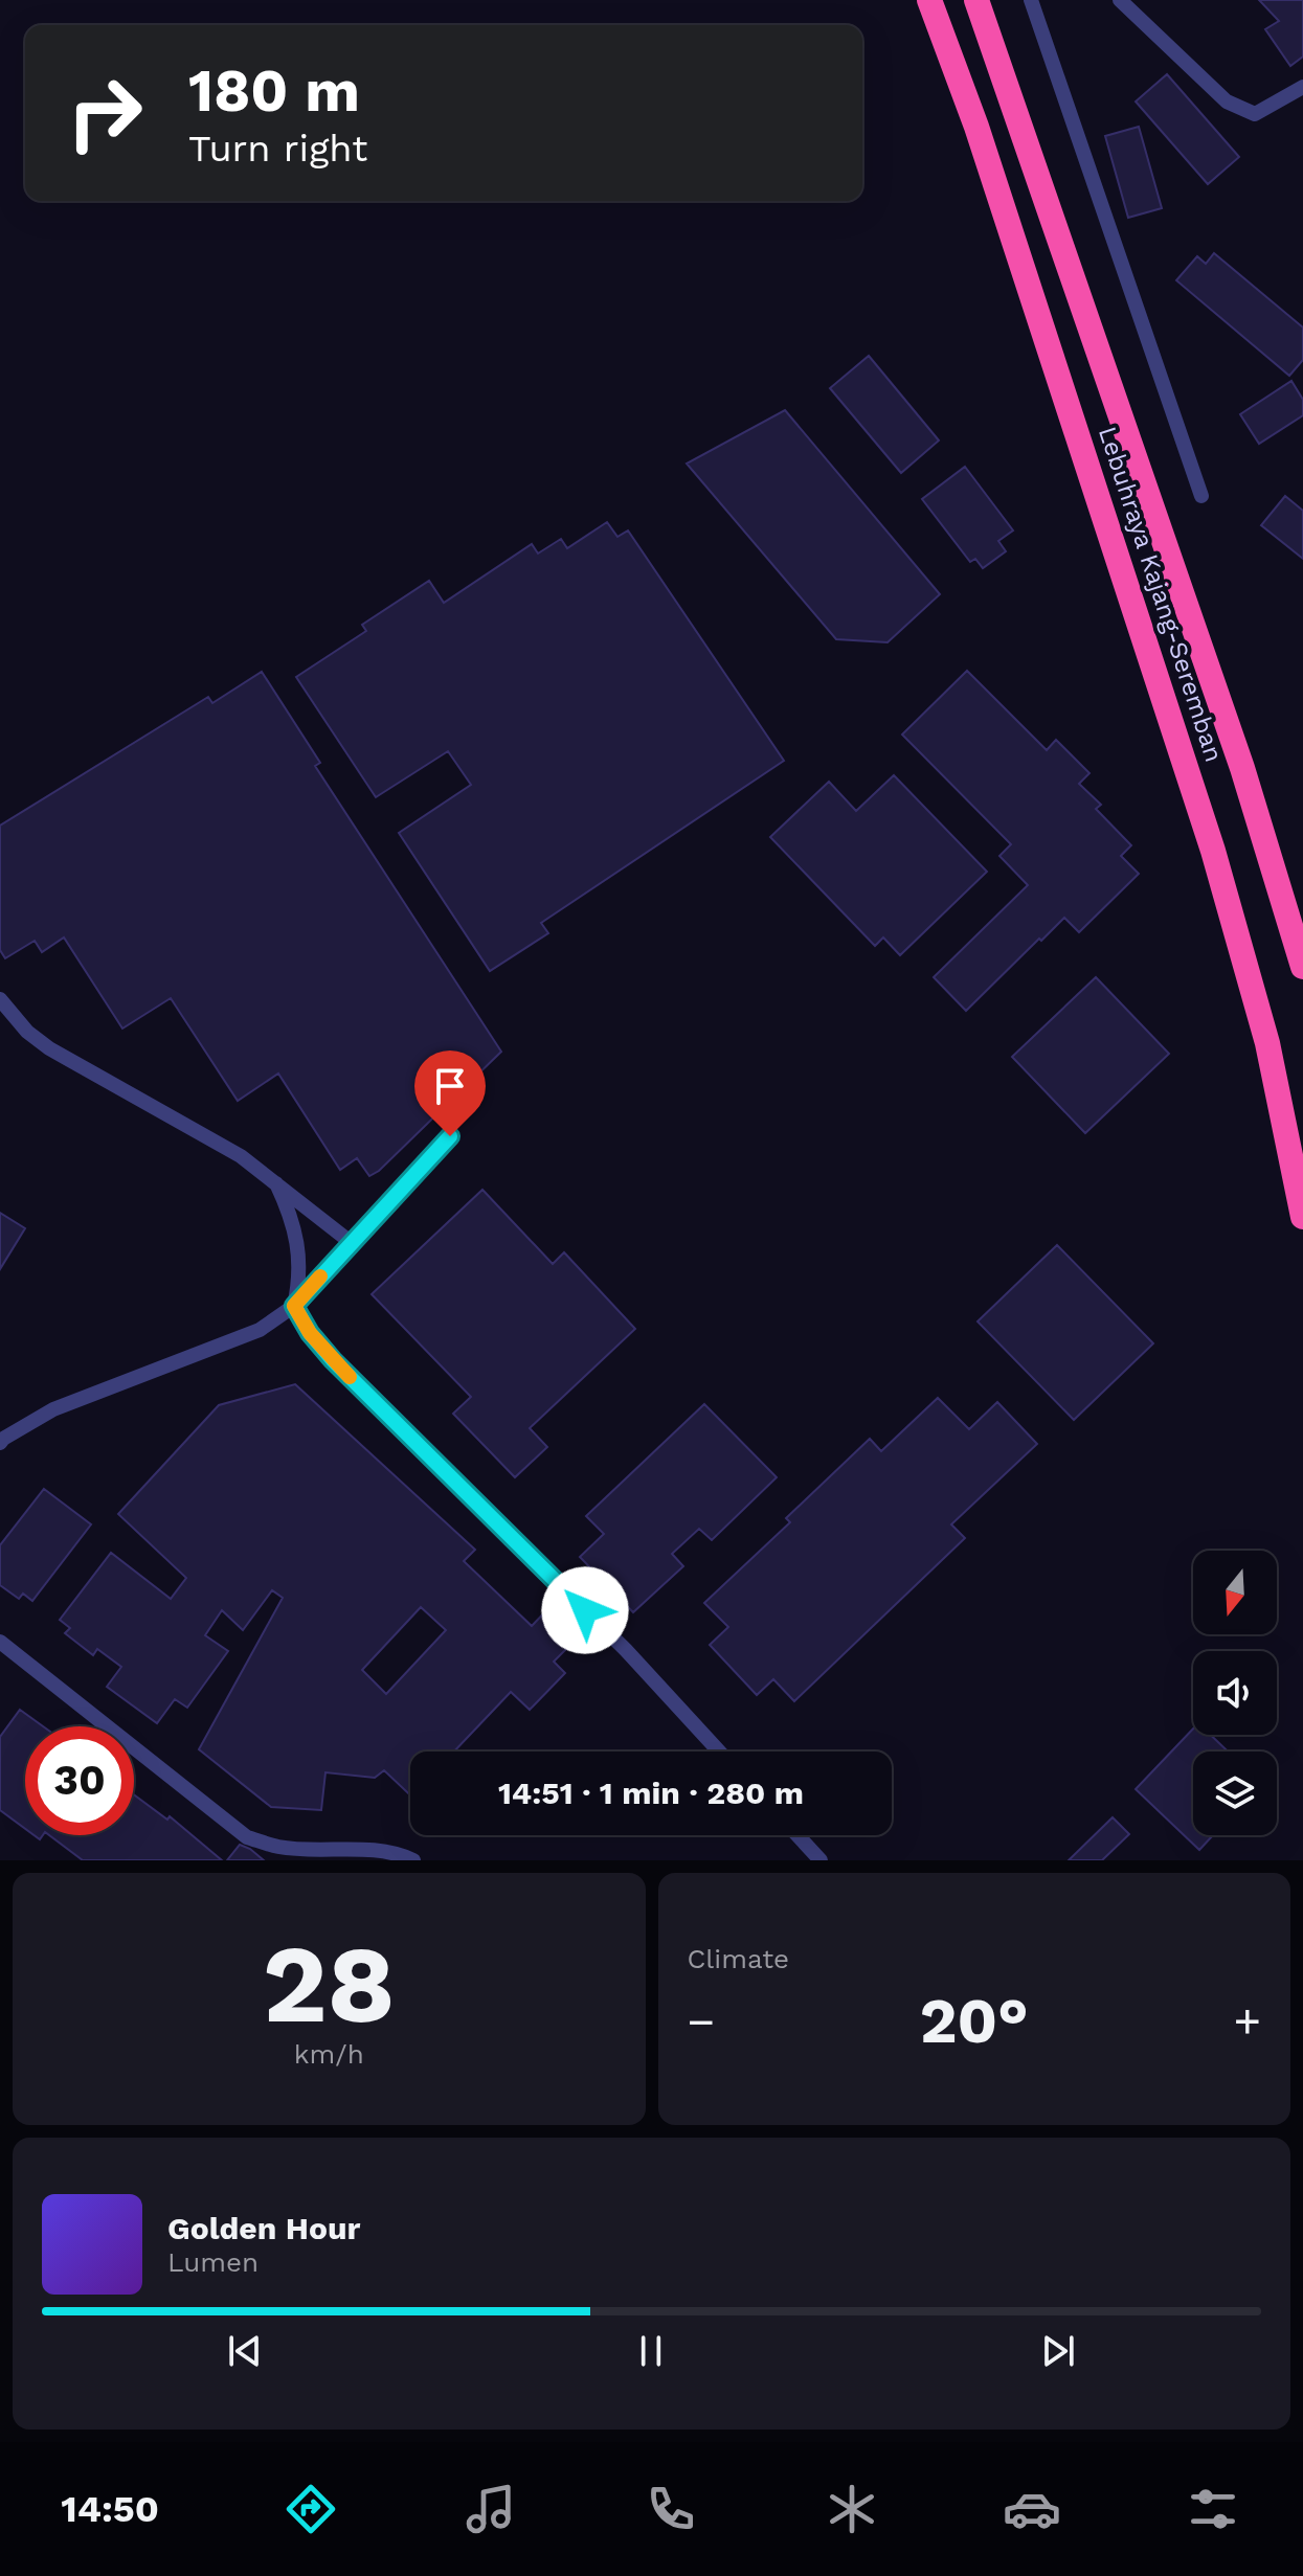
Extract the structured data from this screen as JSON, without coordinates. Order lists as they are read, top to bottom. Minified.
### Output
{"streets":{"highway":["Lebuhraya Kajang-Seremban"]},"north":"bottom","page":{"turn":["180 m","Turn right"],"limit":"30","trip":"14:51 · 1 min · 280 m","tile":[["28","km/h"],"Climate"],"heat":["−","20°","+"],"song":["Golden Hour","Lumen"],"tabs":"14:50"}}
